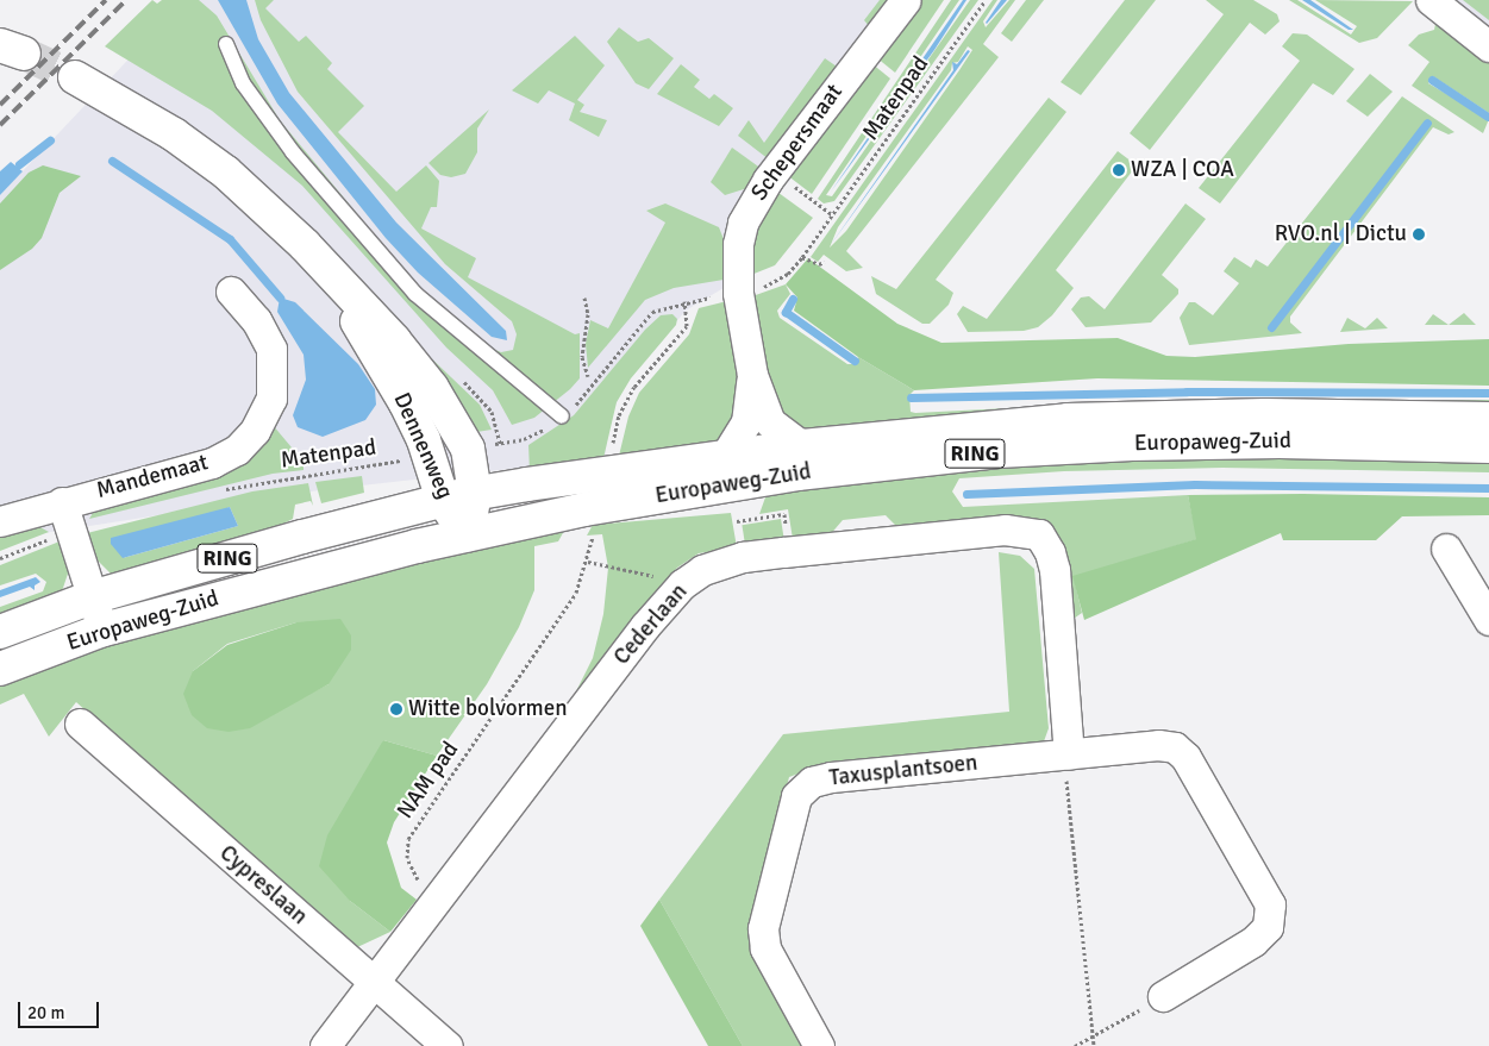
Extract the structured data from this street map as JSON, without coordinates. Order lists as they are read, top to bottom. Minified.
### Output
{"streets":{"main road":["Europaweg-Zuid","Dennenweg","RING"],"street":["Schepersmaat","Mandemaat","Cederlaan","Taxusplantsoen","Cypreslaan"],"path":["Matenpad","NAM pad"]},"crossings":[["Matenpad","Schepersmaat"],["Matenpad","Dennenweg"],["Schepersmaat","Europaweg-Zuid"],["Europaweg-Zuid","Dennenweg"],["Cederlaan","Taxusplantsoen"],["Cederlaan","NAM pad"],["Cederlaan","Cypreslaan"]],"places":["WZA | COA","RVO.nl | Dictu","Witte bolvormen"],"scale_bar":"20 m"}
